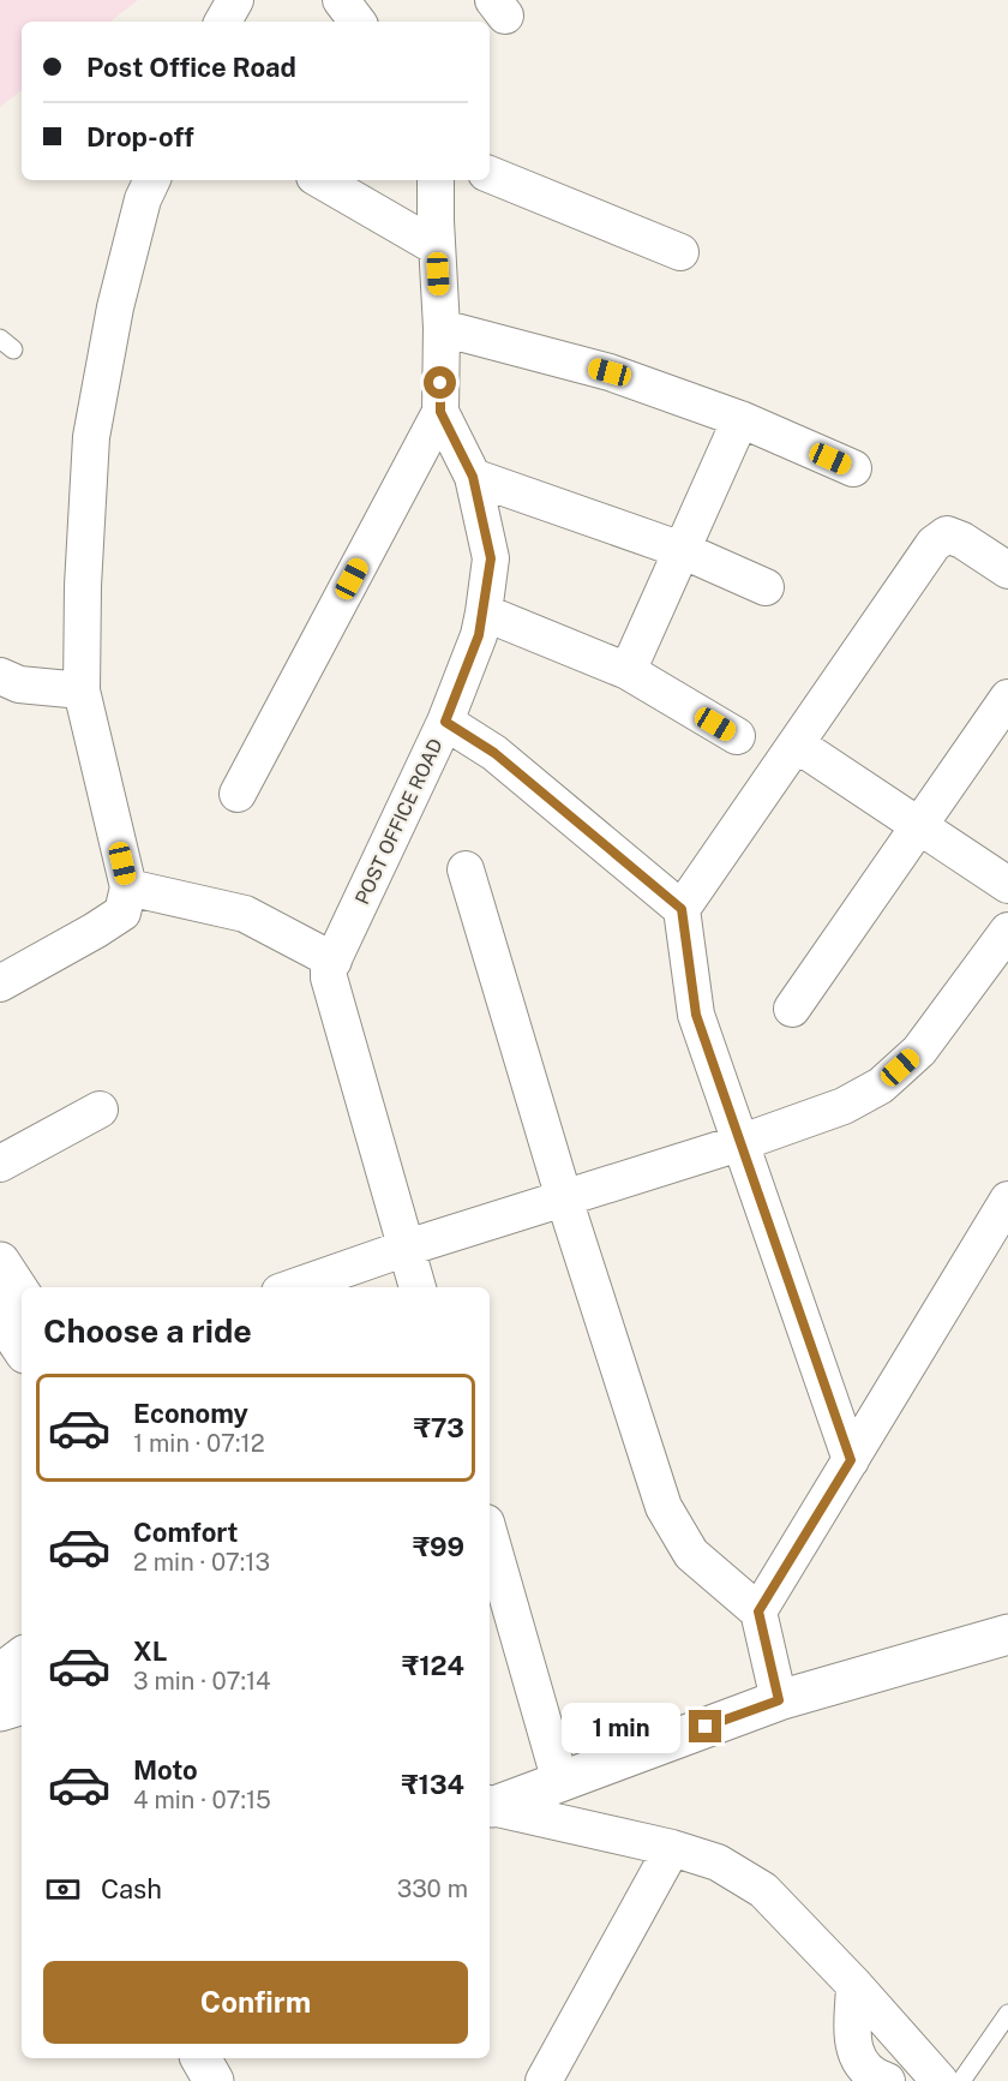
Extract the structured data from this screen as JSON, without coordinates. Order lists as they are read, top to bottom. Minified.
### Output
{"streets":{"street":["POST OFFICE ROAD"]},"page":{"banner":["Post Office Road","Drop-off"],"heading":"Choose a ride","list":[{"name":"Economy","note":"1 min · 07:12","value":"₹73"},{"name":"Comfort","note":"2 min · 07:13","value":"₹99"},{"name":"XL","note":"3 min · 07:14","value":"₹124"},{"name":"Moto","note":"4 min · 07:15","value":"₹134"}],"bubble":"1 min","pay":["Cash","330 m"],"buttons":"Confirm"}}
